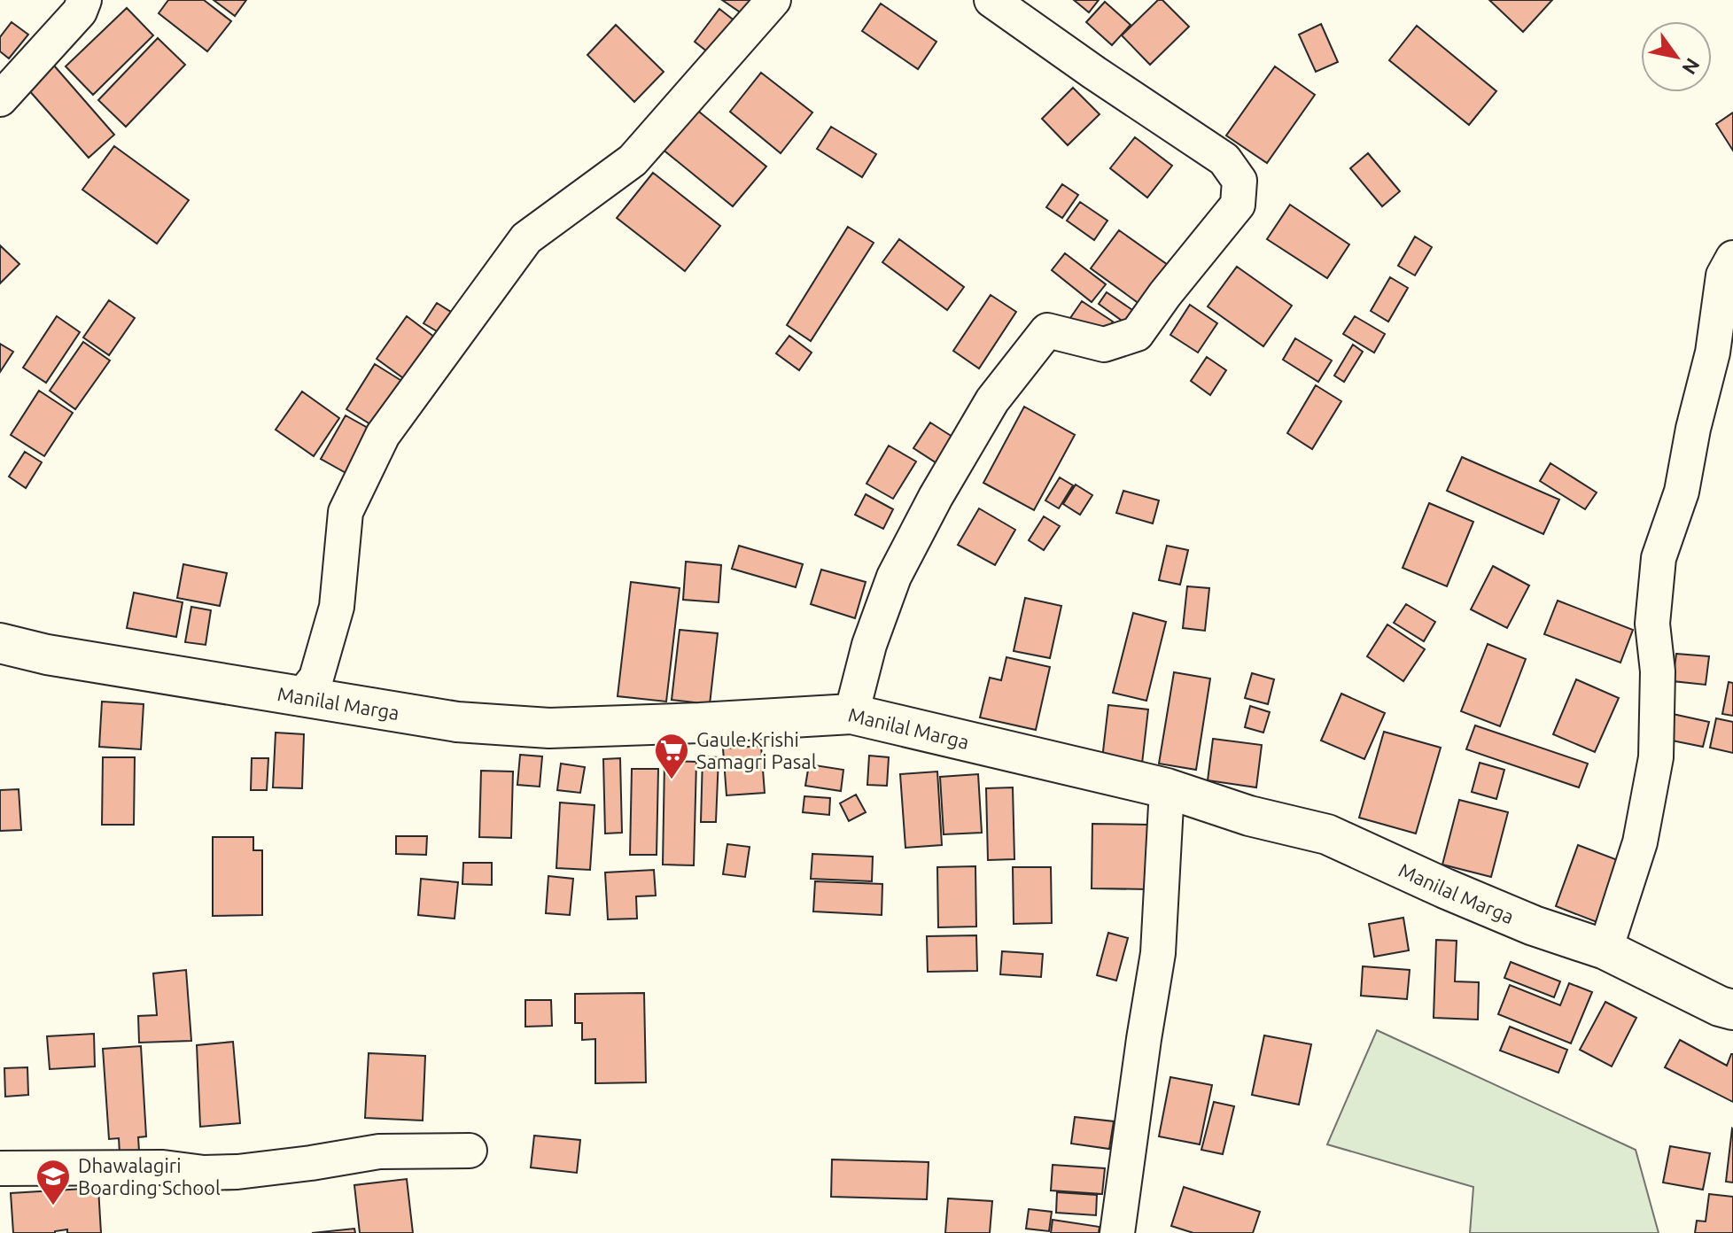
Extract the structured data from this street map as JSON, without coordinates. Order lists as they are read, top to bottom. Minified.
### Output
{"streets":{"street":["Manilal Marga"]},"places":{"supermarket":["Gaule Krishi Samagri Pasal"],"school or university":["Dhawalagiri Boarding School"]},"north":"bottom right"}
